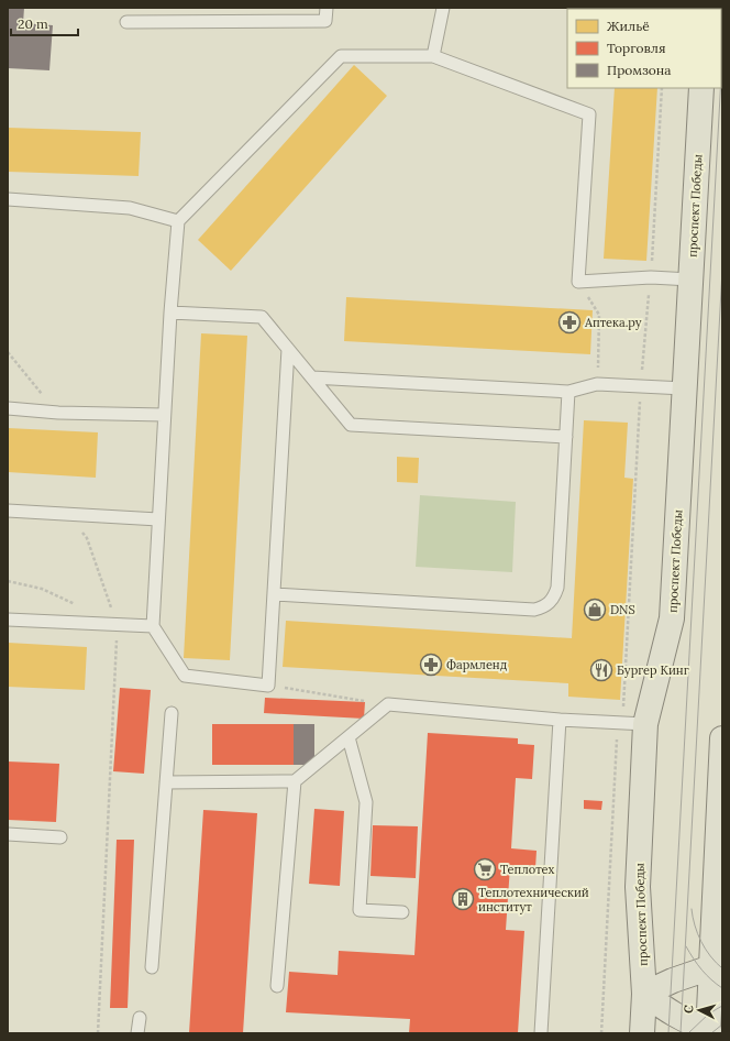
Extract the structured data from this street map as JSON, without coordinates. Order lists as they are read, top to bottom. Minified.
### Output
{"streets":{"main road":["проспект Победы"]},"places":{"pharmacy":["Аптека.ру","Фармленд"],"shop":["DNS"],"restaurant":["Бургер Кинг"],"supermarket":["Теплотех"],"building":["Теплотехнический институт"]},"legend":["Жильё","Торговля","Промзона"],"scale_bar":"20 m","north":"left"}
